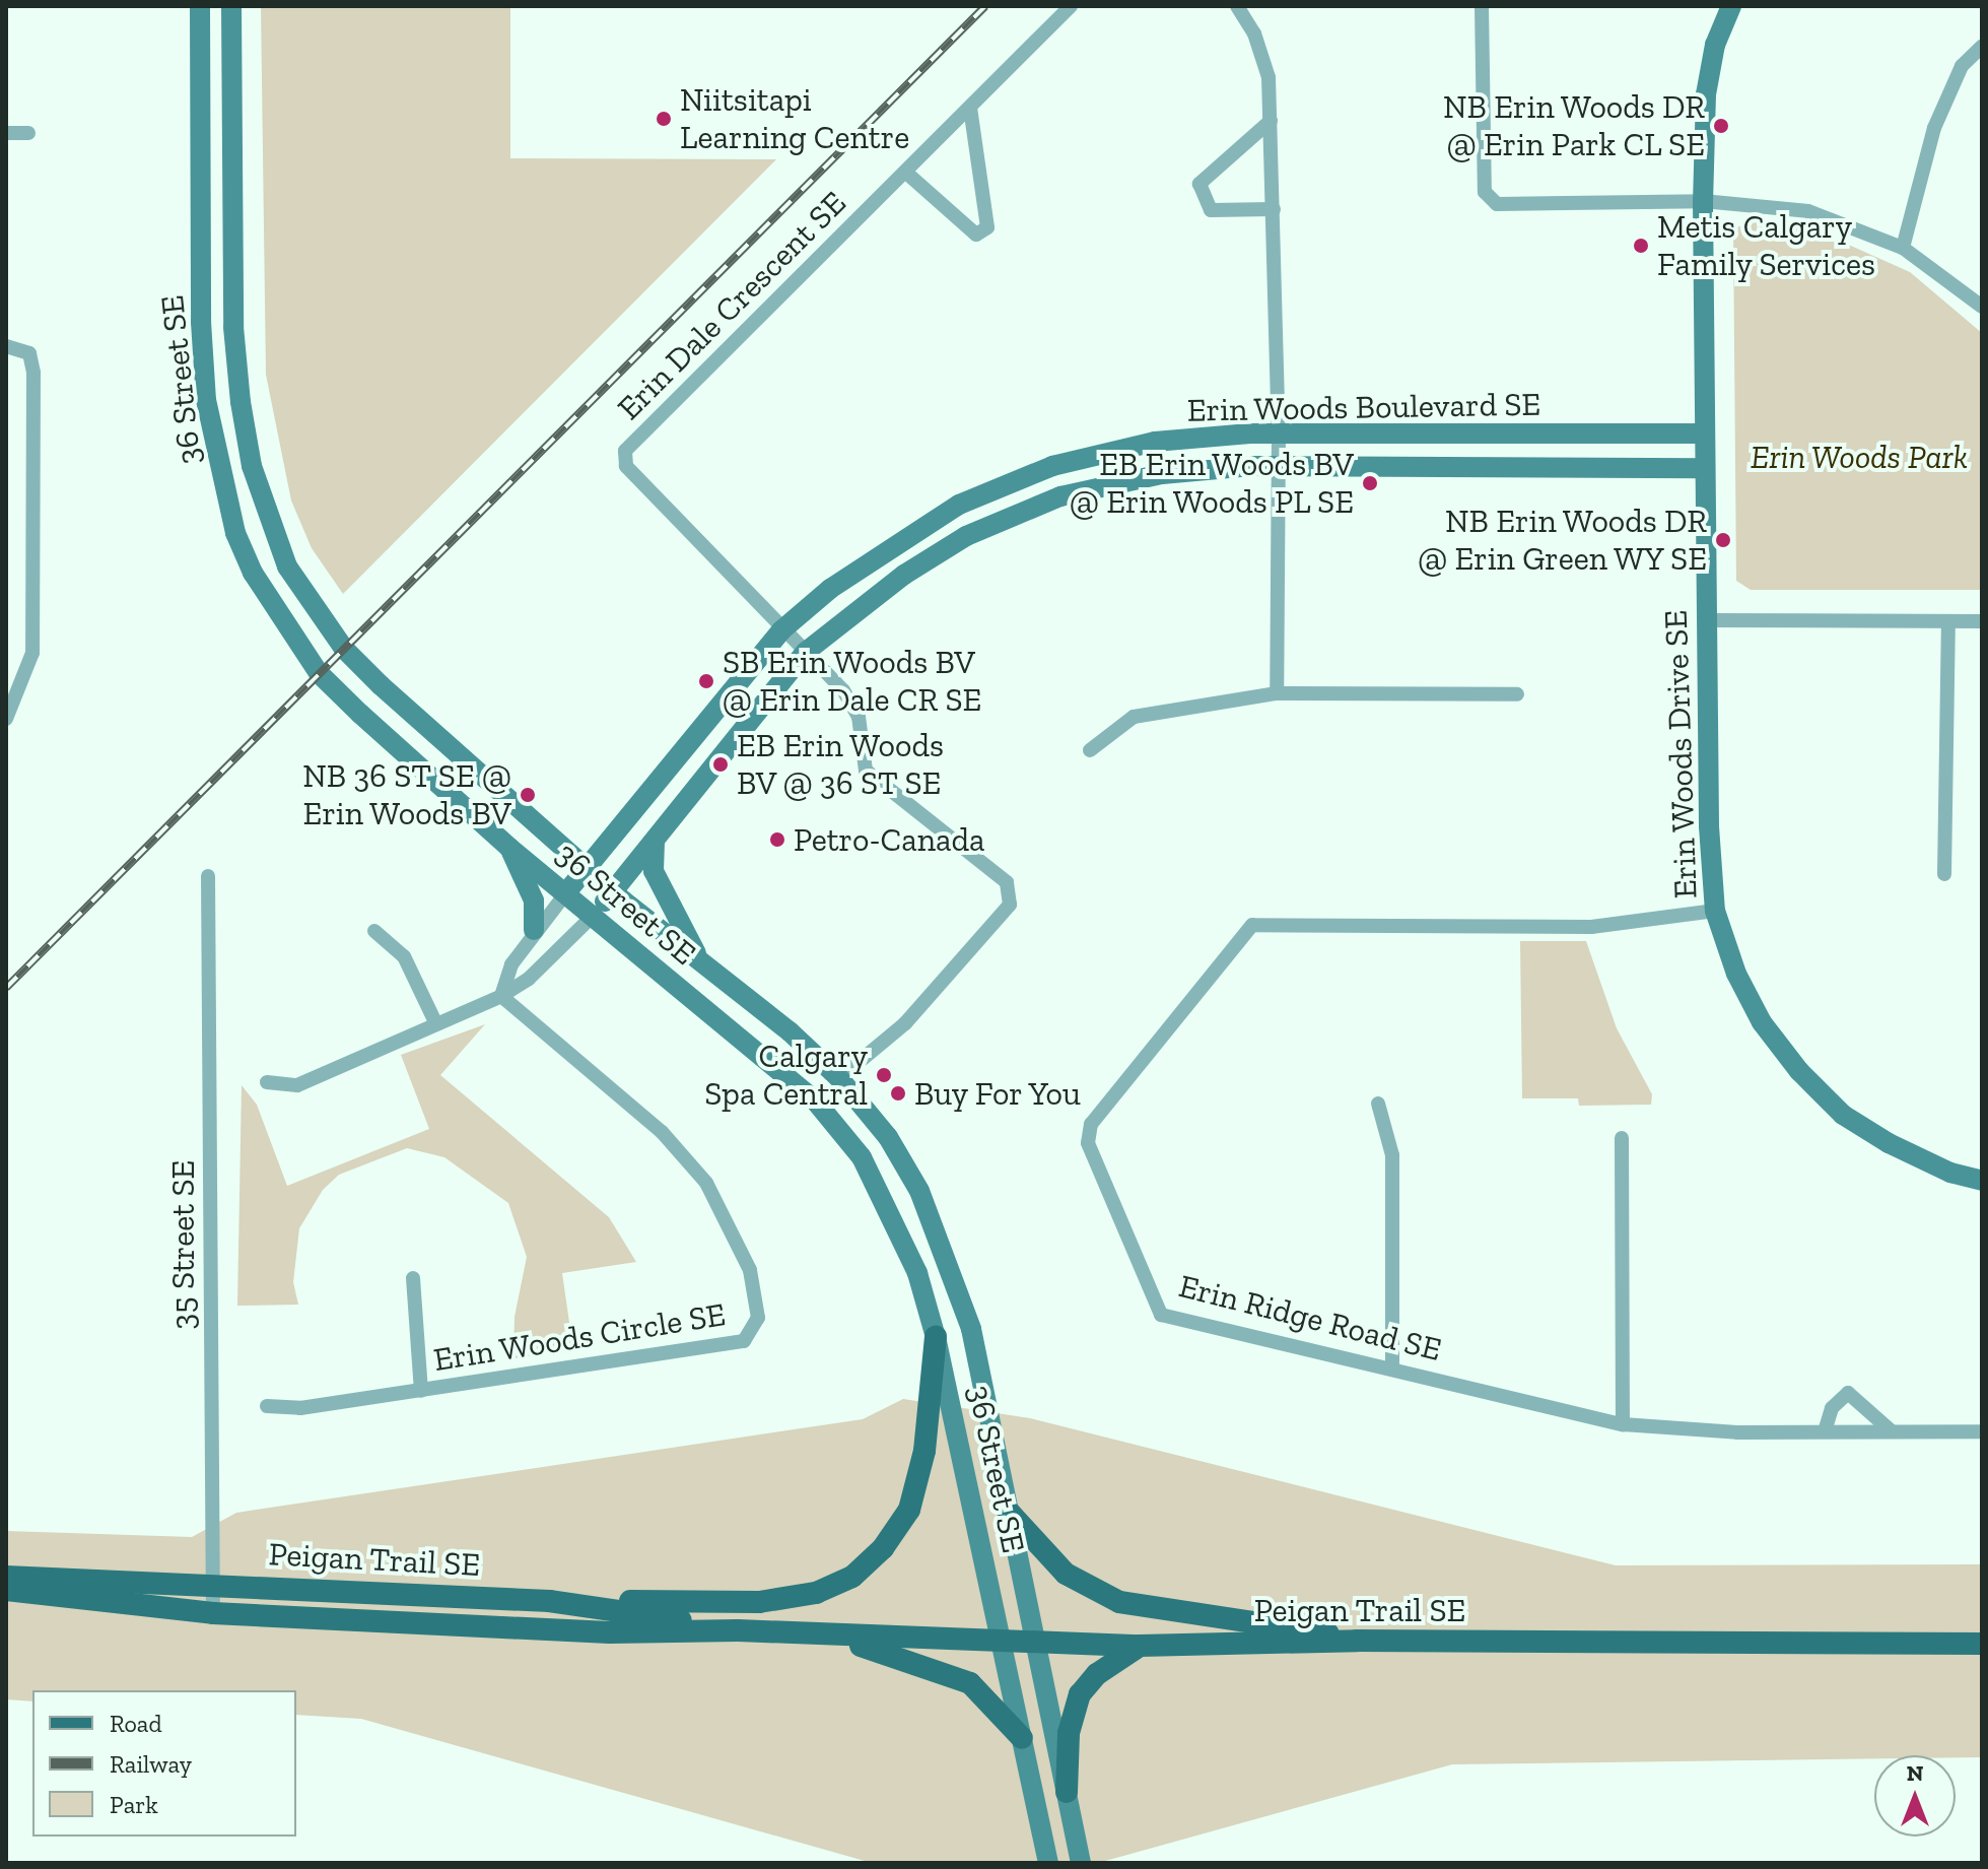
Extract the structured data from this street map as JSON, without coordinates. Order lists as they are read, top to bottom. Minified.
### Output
{"streets":{"main road":["Peigan Trail SE"],"street":["Erin Dale Crescent SE","36 Street SE","Erin Woods Boulevard SE","Erin Woods Drive SE","35 Street SE","Erin Ridge Road SE","Erin Woods Circle SE"]},"crossings":[["Erin Dale Crescent SE","36 Street SE"],["Erin Dale Crescent SE","Erin Woods Boulevard SE"],["36 Street SE","Erin Woods Boulevard SE"],["36 Street SE","Peigan Trail SE"],["Erin Woods Boulevard SE","Erin Woods Drive SE"],["Erin Woods Drive SE","Erin Ridge Road SE"],["35 Street SE","Peigan Trail SE"]],"parks":["Erin Woods Park"],"places":["Niitsitapi Learning Centre","NB Erin Woods DR @ Erin Park CL SE","Metis Calgary Family Services","EB Erin Woods BV @ Erin Woods PL SE","NB Erin Woods DR @ Erin Green WY SE","SB Erin Woods BV @ Erin Dale CR SE","EB Erin Woods BV @ 36 ST SE","NB 36 ST SE @ Erin Woods BV","Petro-Canada","Calgary Spa Central","Buy For You"],"legend":["Road","Railway","Park"],"north":"top"}
